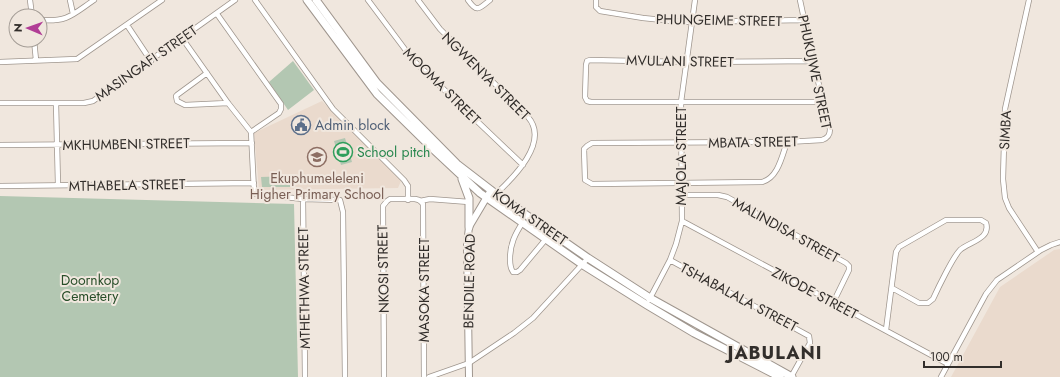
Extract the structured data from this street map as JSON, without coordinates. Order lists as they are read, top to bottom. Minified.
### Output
{"streets":{"main road":["KOMA STREET"],"street":["PHUNGEIME STREET","MVULANI STREET","MASINGAFI STREET","PHUKUJWE STREET","NGWENYA STREET","MOOMA STREET","SIMBA","MBATA STREET","MKHUMBENI STREET","MAJOLA STREET","MTHABELA STREET","MALINDISA STREET","NKOSI STREET","BENDILE ROAD","MTHETHWA STREET","MASOKA STREET","ZIKODE STREET","TSHABALALA STREET"]},"crossings":[["PHUNGEIME STREET","PHUKUJWE STREET"],["PHUNGEIME STREET","MAJOLA STREET"],["MVULANI STREET","PHUKUJWE STREET"],["MVULANI STREET","MAJOLA STREET"],["PHUKUJWE STREET","MBATA STREET"],["NGWENYA STREET","MOOMA STREET"],["NGWENYA STREET","KOMA STREET"],["NGWENYA STREET","BENDILE ROAD"],["MBATA STREET","MAJOLA STREET"],["MAJOLA STREET","KOMA STREET"],["MAJOLA STREET","MALINDISA STREET"],["MAJOLA STREET","ZIKODE STREET"],["MAJOLA STREET","TSHABALALA STREET"],["KOMA STREET","BENDILE ROAD"],["KOMA STREET","TSHABALALA STREET"],["MALINDISA STREET","ZIKODE STREET"],["NKOSI STREET","MASOKA STREET"]],"districts":["JABULANI"],"parks":["Doornkop Cemetery"],"places":{"public building":["Admin block"],"sports":["School pitch"],"school or university":["Ekuphumeleleni Higher Primary School"]},"scale_bar":"100 m","north":"left"}
